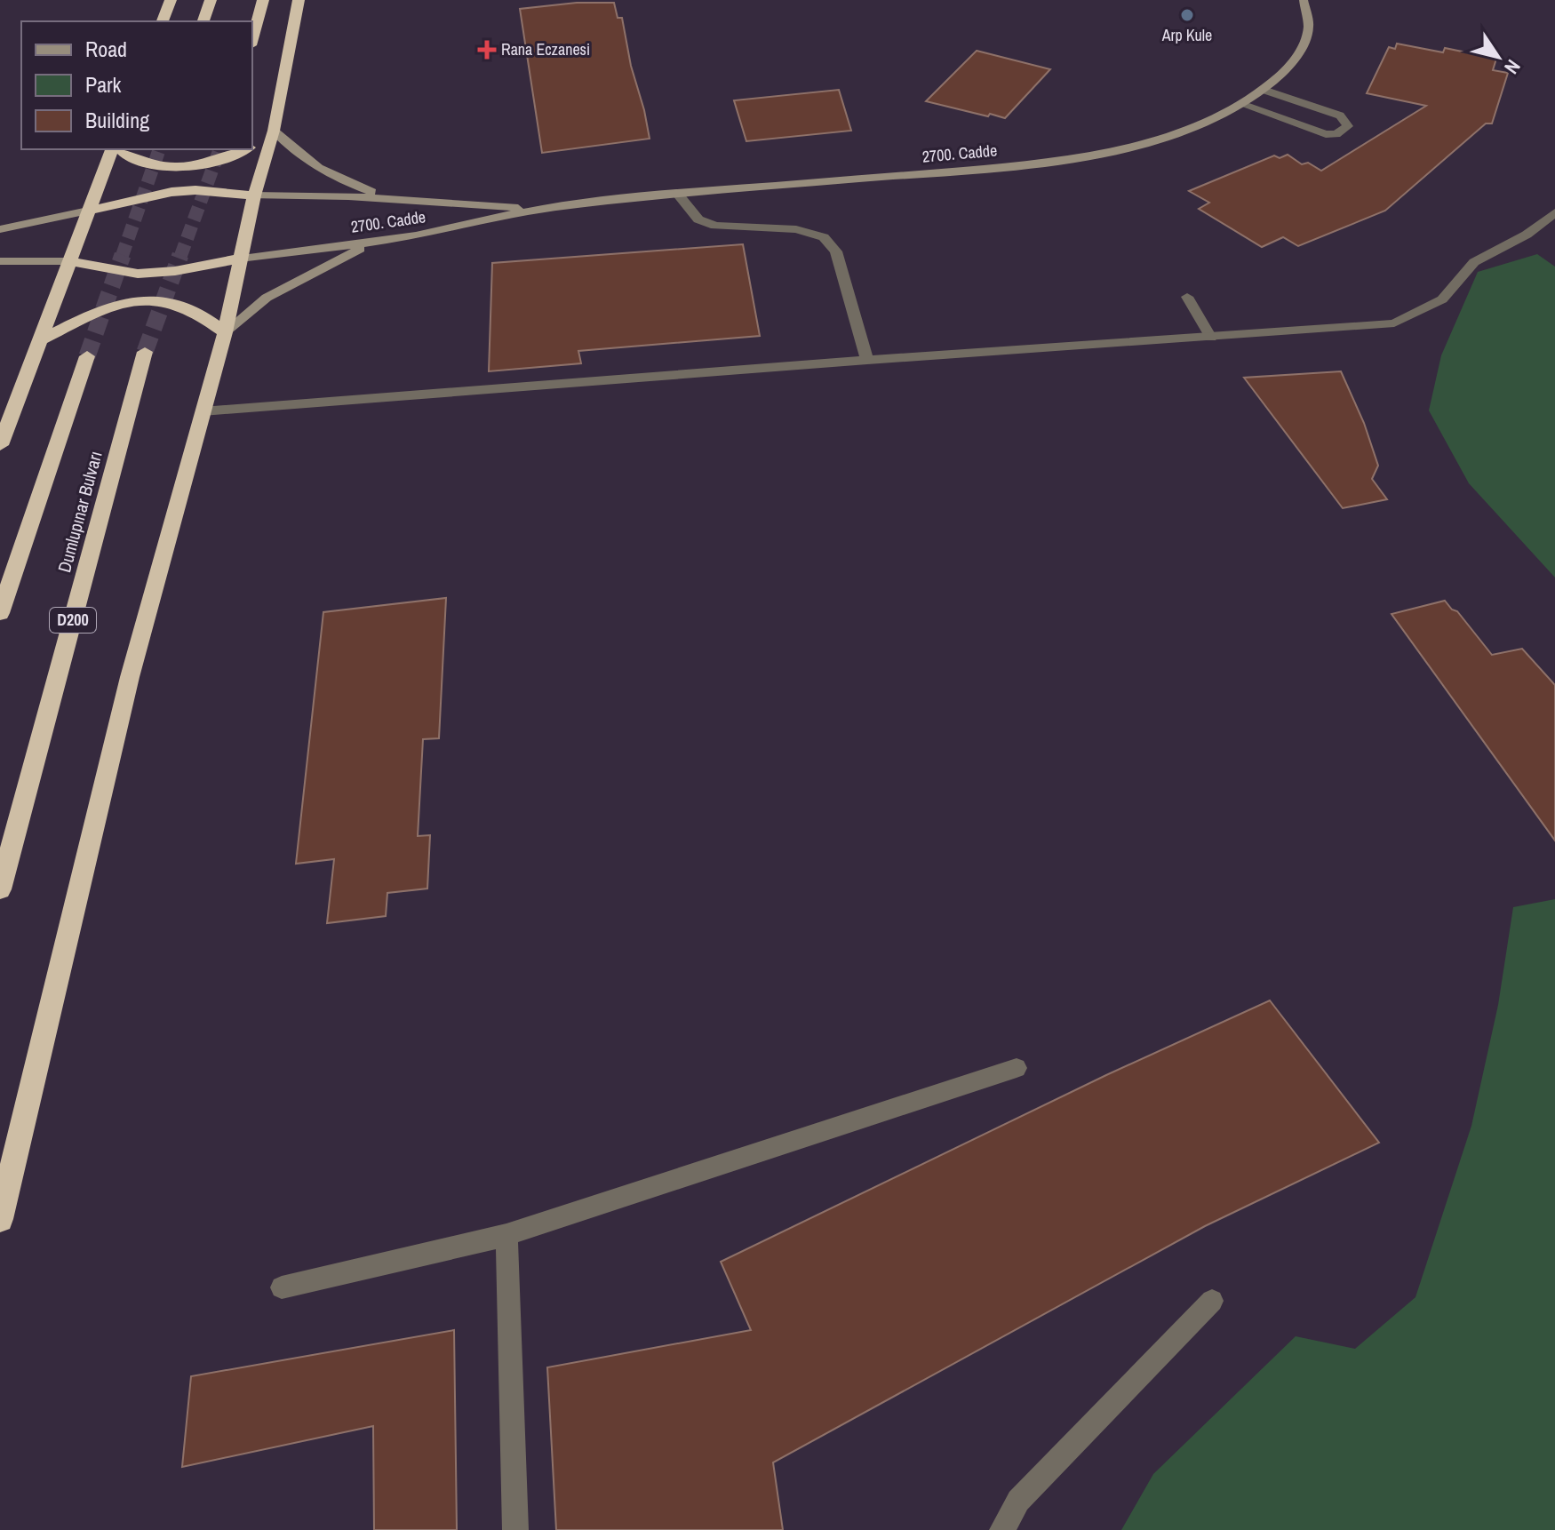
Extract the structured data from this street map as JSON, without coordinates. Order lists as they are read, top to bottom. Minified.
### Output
{"streets":{"highway":["Dumlupınar Bulvarı","D200"],"street":["2700. Cadde"]},"places":{"other":["Arp Kule"],"health":["Rana Eczanesi"]},"legend":["Road","Park","Building"],"north":"bottom right"}
